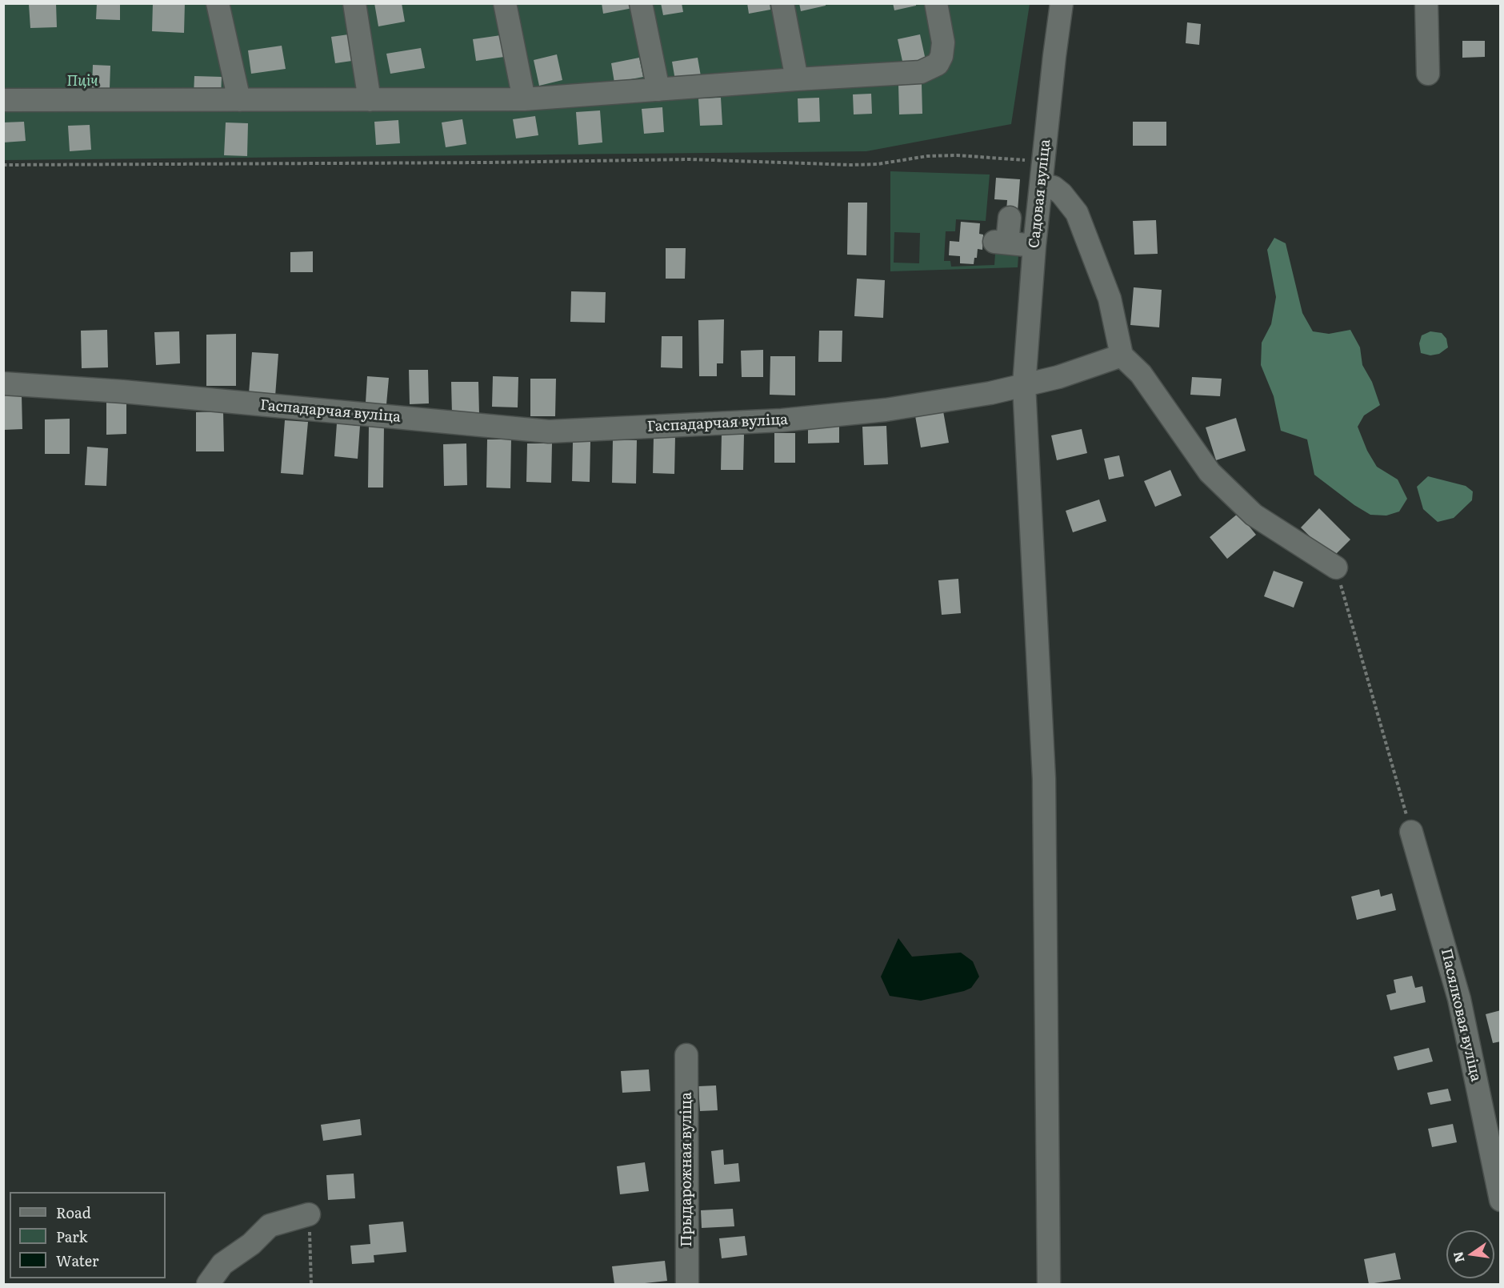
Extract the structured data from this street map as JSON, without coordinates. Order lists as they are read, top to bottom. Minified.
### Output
{"streets":{"street":["Садовая вуліца","Гаспадарчая вуліца","Пасялковая вуліца","Прыдарожная вуліца"]},"crossings":[["Садовая вуліца","Гаспадарчая вуліца"]],"parks":["Пціч"],"legend":["Road","Park","Water"],"north":"left"}
